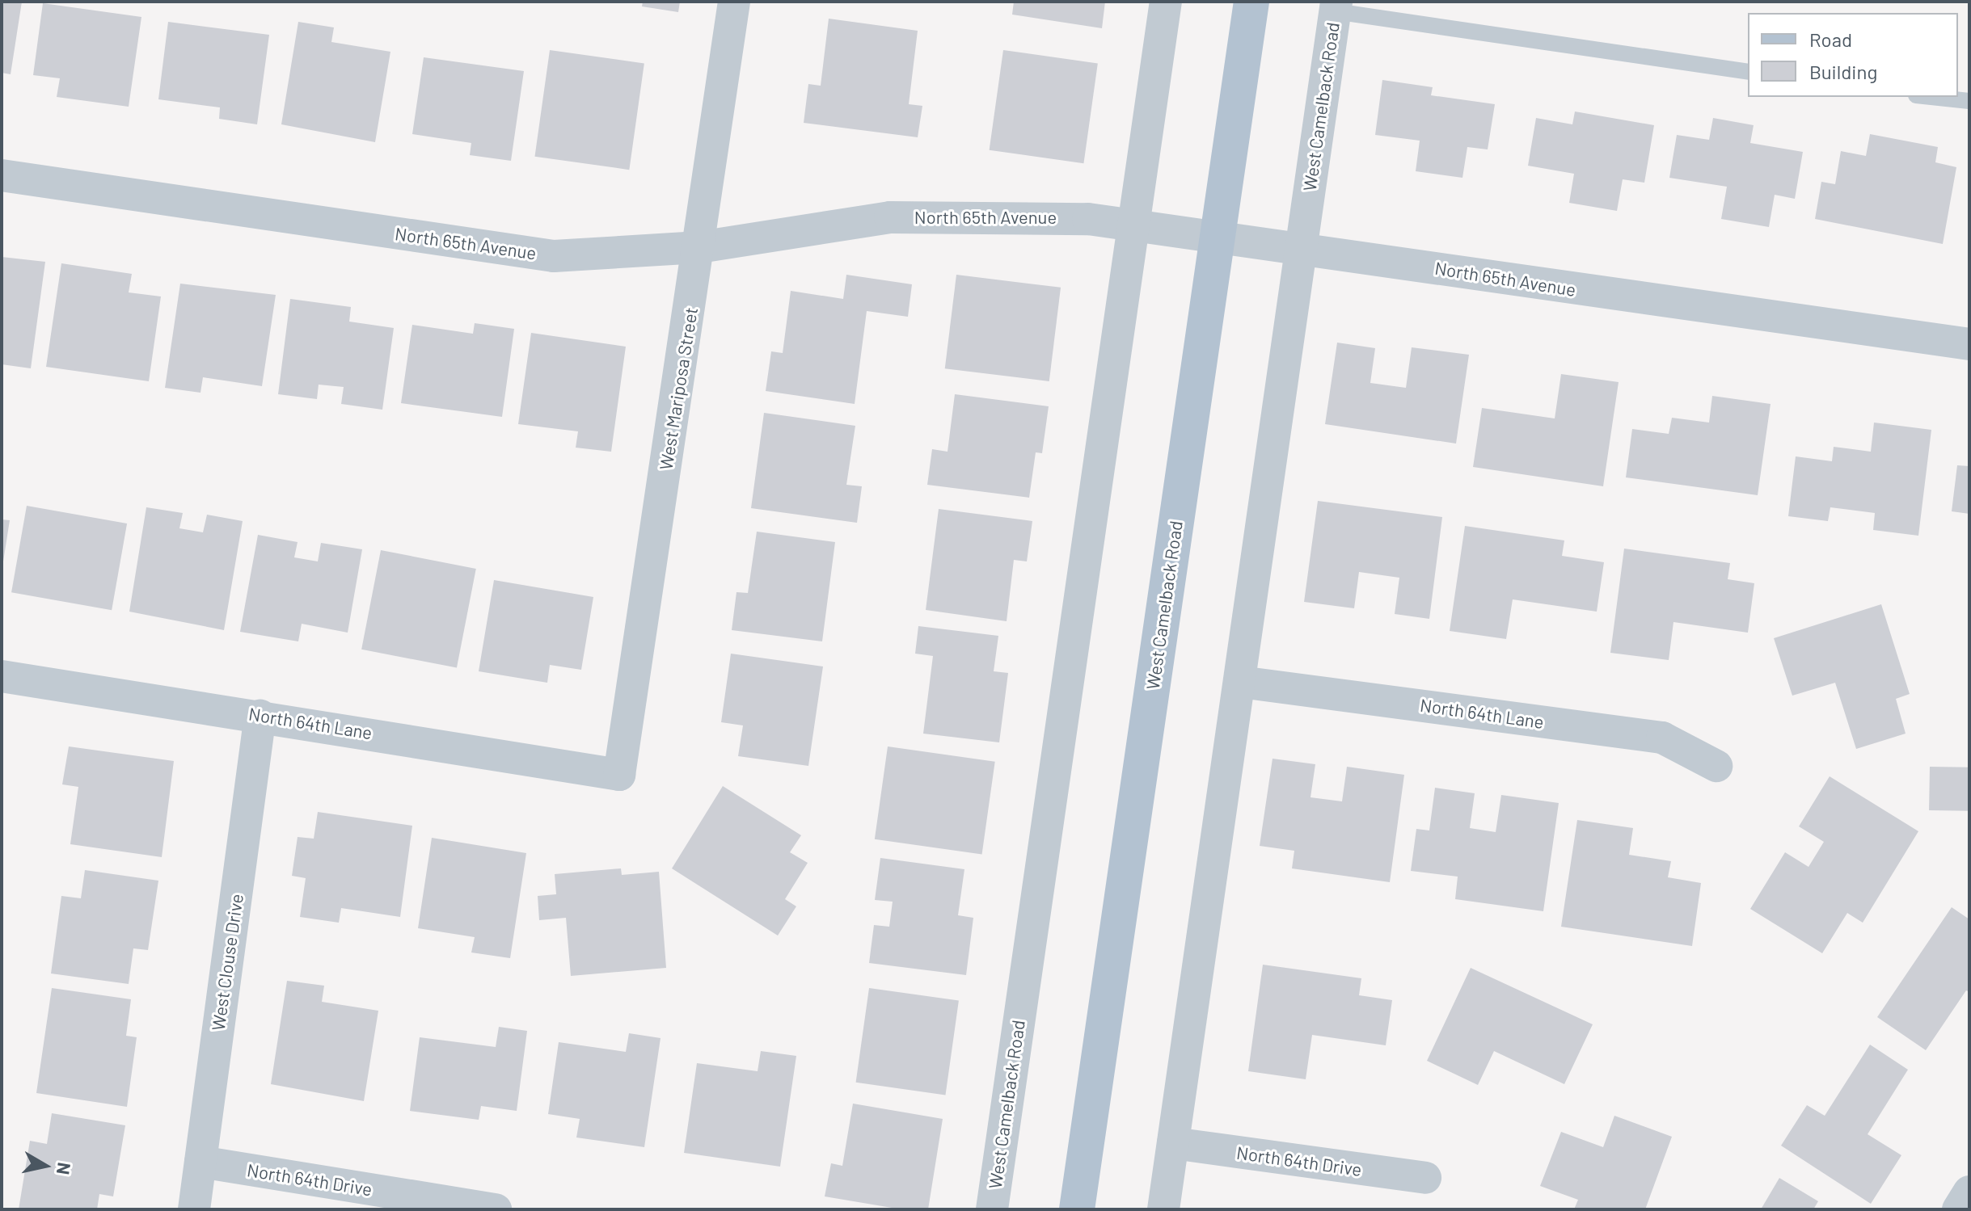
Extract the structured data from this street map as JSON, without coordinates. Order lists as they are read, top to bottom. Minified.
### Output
{"streets":{"main road":["West Camelback Road"],"street":["North 65th Avenue","West Mariposa Street","North 64th Lane","West Clouse Drive","North 64th Drive"]},"crossings":[["West Camelback Road","North 65th Avenue"],["West Camelback Road","North 64th Lane"],["West Camelback Road","North 64th Drive"],["North 65th Avenue","West Mariposa Street"],["West Mariposa Street","North 64th Lane"],["North 64th Lane","West Clouse Drive"],["West Clouse Drive","North 64th Drive"]],"legend":["Road","Building"],"north":"right"}
